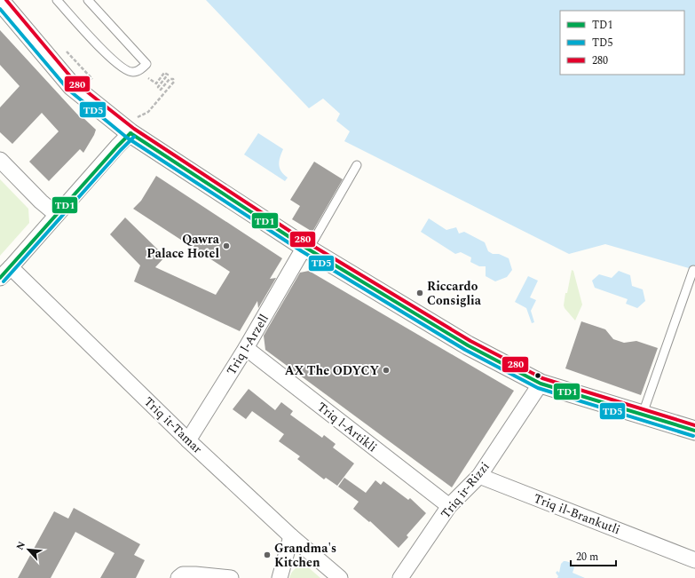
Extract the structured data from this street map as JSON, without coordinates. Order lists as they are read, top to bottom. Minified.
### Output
{"streets":{"street":["Triq l-Arzell","Triq it-Tamar","Triq l-Artikli","Triq ir-Rizzi","Triq il-Brankutli"]},"crossings":[["Triq l-Arzell","Triq it-Tamar"],["Triq l-Arzell","Triq l-Artikli"],["Triq l-Artikli","Triq ir-Rizzi"],["Triq ir-Rizzi","Triq il-Brankutli"]],"places":["Qawra Palace Hotel","Riccardo Consiglia","AX The ODYCY","Grandma's Kitchen"],"lines":["transit line 280","transit line TD5","transit line TD1"],"legend":["TD1","TD5","280"],"scale_bar":"20 m","north":"top left"}
